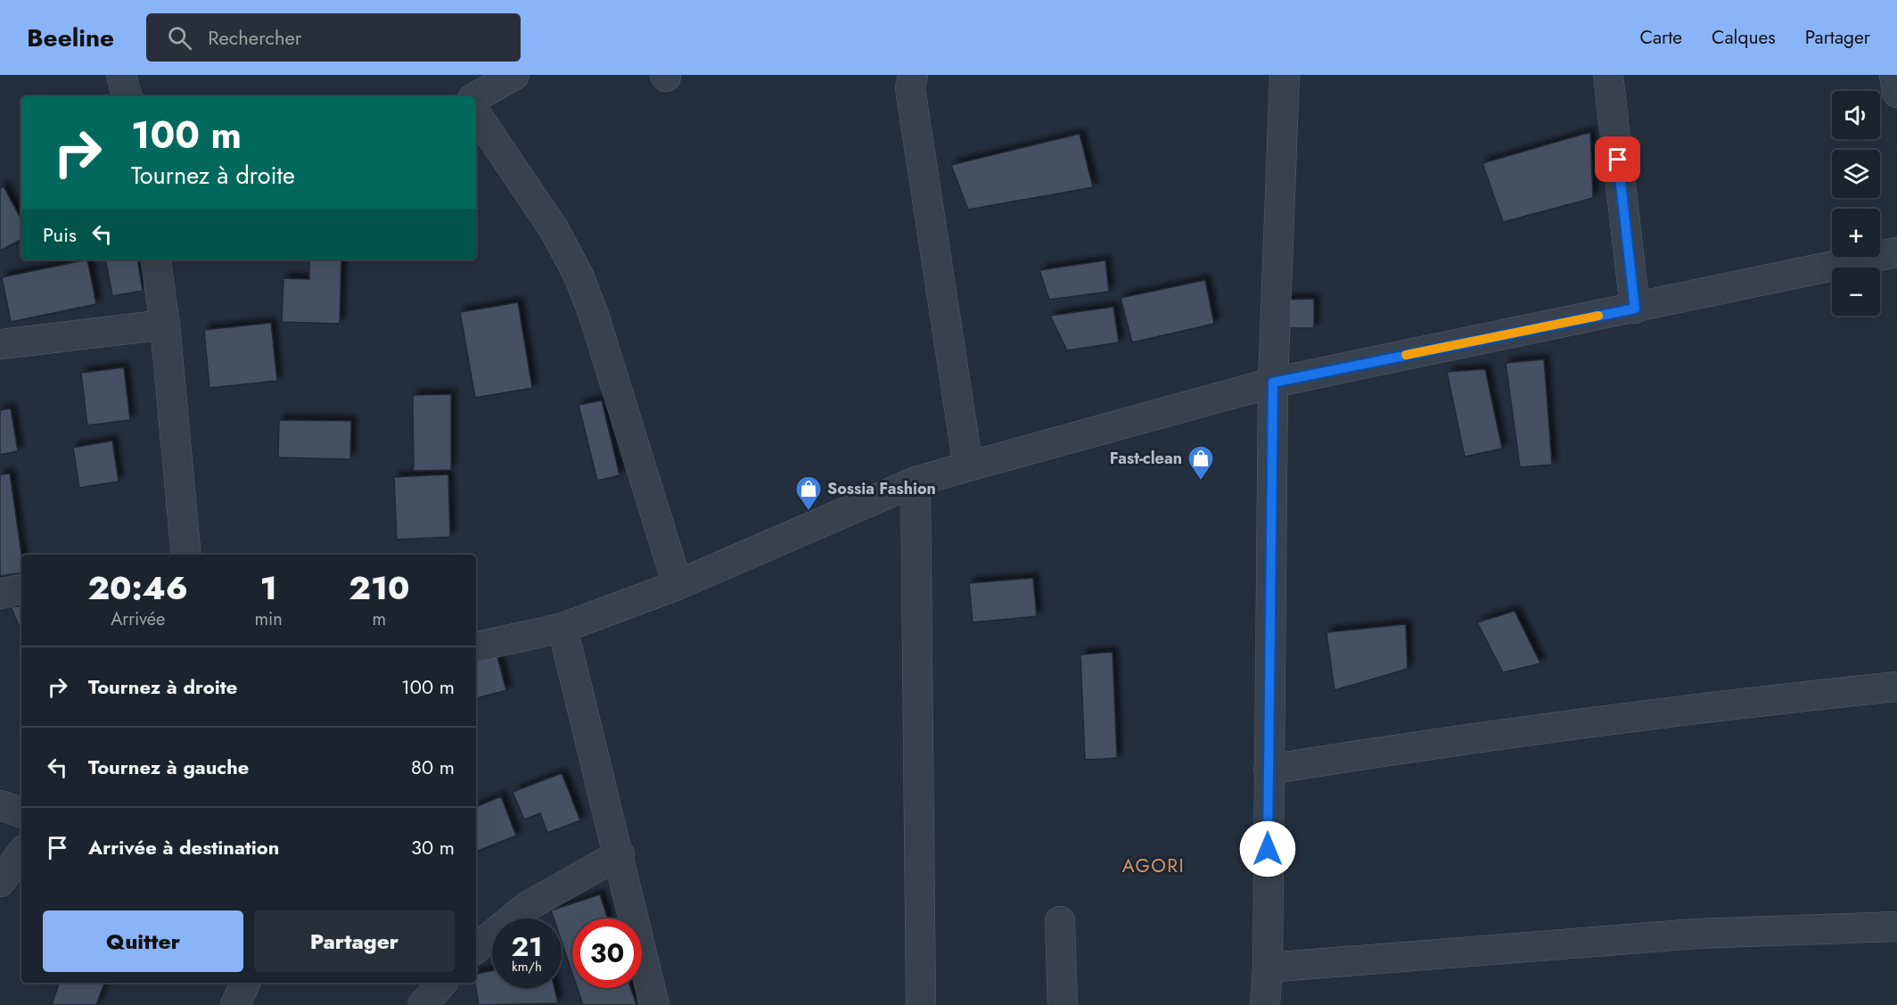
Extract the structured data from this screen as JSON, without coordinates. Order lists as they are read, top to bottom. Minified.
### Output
{"districts":["AGORI"],"places":{"shop":["Fast-clean","Sossia Fashion"]},"page":{"header":"Beeline","search":"Rechercher","nav":["Carte","Calques","Partager"],"map_buttons":["+","−"],"turn":["100 m","Tournez à droite"],"then":"Puis","eta":["20:46","Arrivée","1","min","210","m"],"list":[{"name":"Tournez à droite","value":"100 m"},{"name":"Tournez à gauche","value":"80 m"},{"name":"Arrivée à destination","value":"30 m"}],"buttons":["Quitter","Partager"],"speed":"21 km/h","limit":"30"}}
